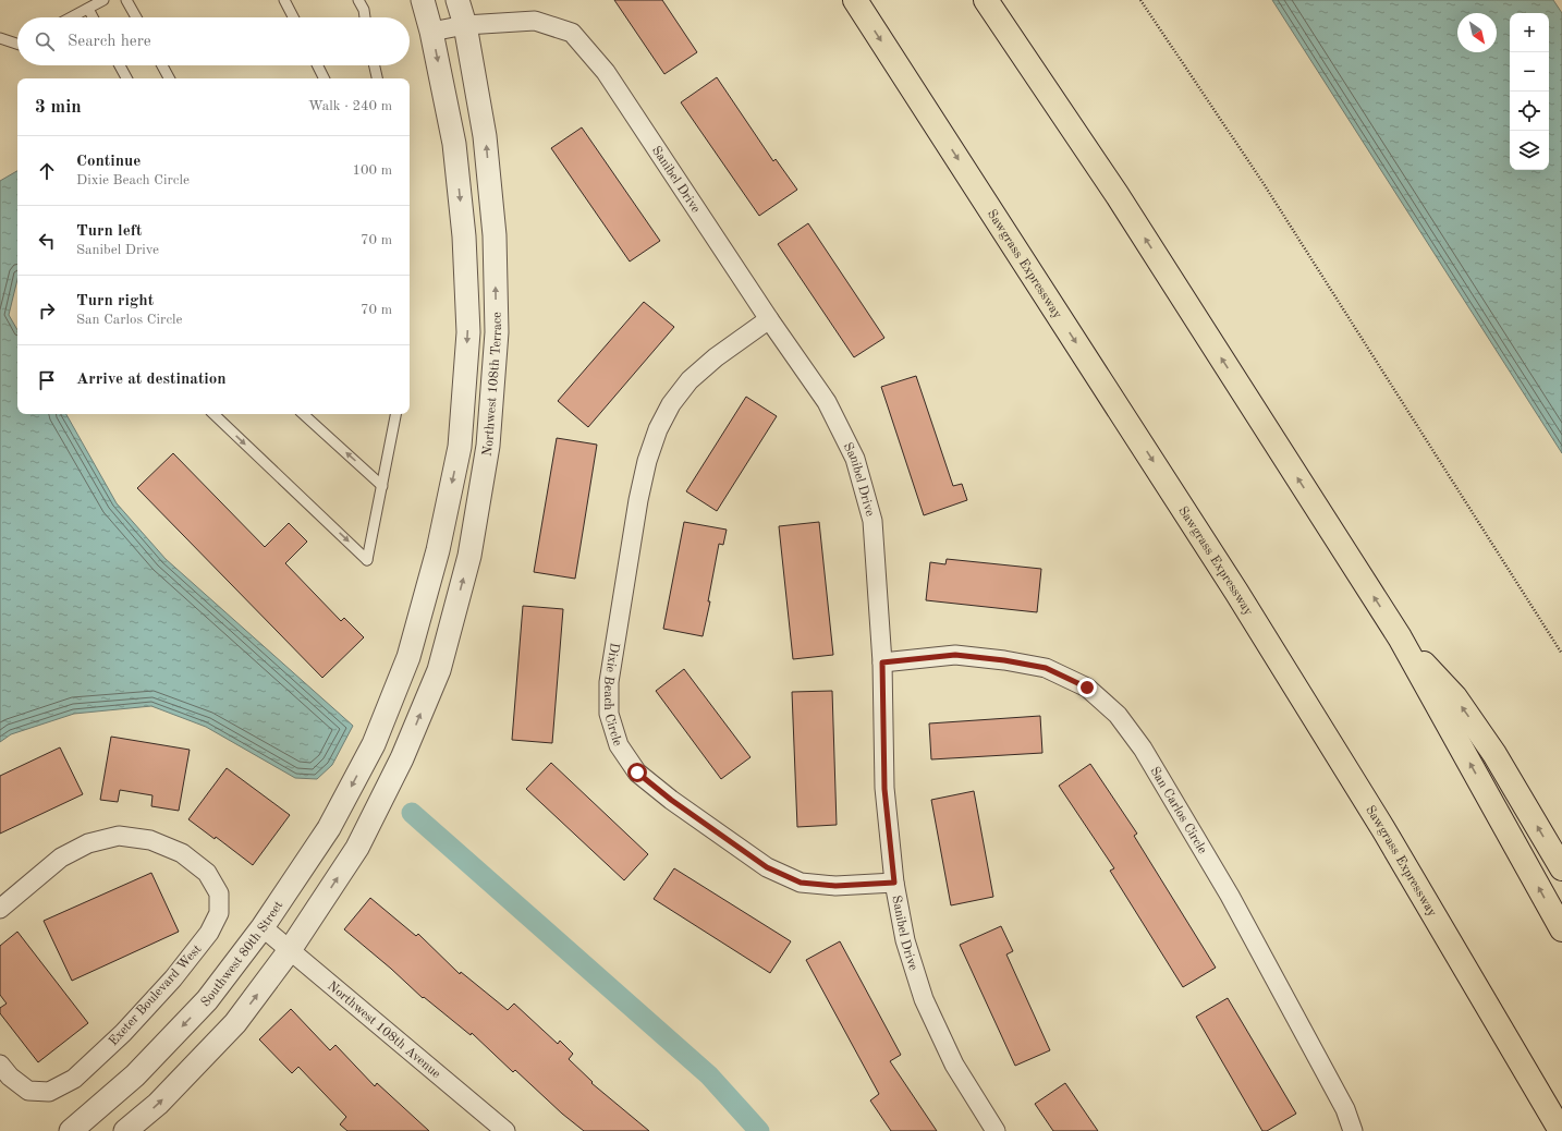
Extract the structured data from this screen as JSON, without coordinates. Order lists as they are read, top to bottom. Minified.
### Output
{"streets":{"highway":["Sawgrass Expressway"],"street":["Sanibel Drive","Northwest 108th Terrace","Dixie Beach Circle","San Carlos Circle","Southwest 80th Street","Exeter Boulevard West","Northwest 108th Avenue"]},"crossings":[["Sanibel Drive","Northwest 108th Terrace"],["Sanibel Drive","Dixie Beach Circle"],["Sanibel Drive","San Carlos Circle"],["Northwest 108th Terrace","Southwest 80th Street"],["Northwest 108th Terrace","Northwest 108th Avenue"],["Southwest 80th Street","Northwest 108th Avenue"]],"north":"bottom right","page":{"map_buttons":["+","−"],"search":"Search here","heading":["3 min","Walk · 240 m"],"list":[["Continue","Dixie Beach Circle","100 m"],["Turn left","Sanibel Drive","70 m"],["Turn right","San Carlos Circle","70 m"],"Arrive at destination"]}}
